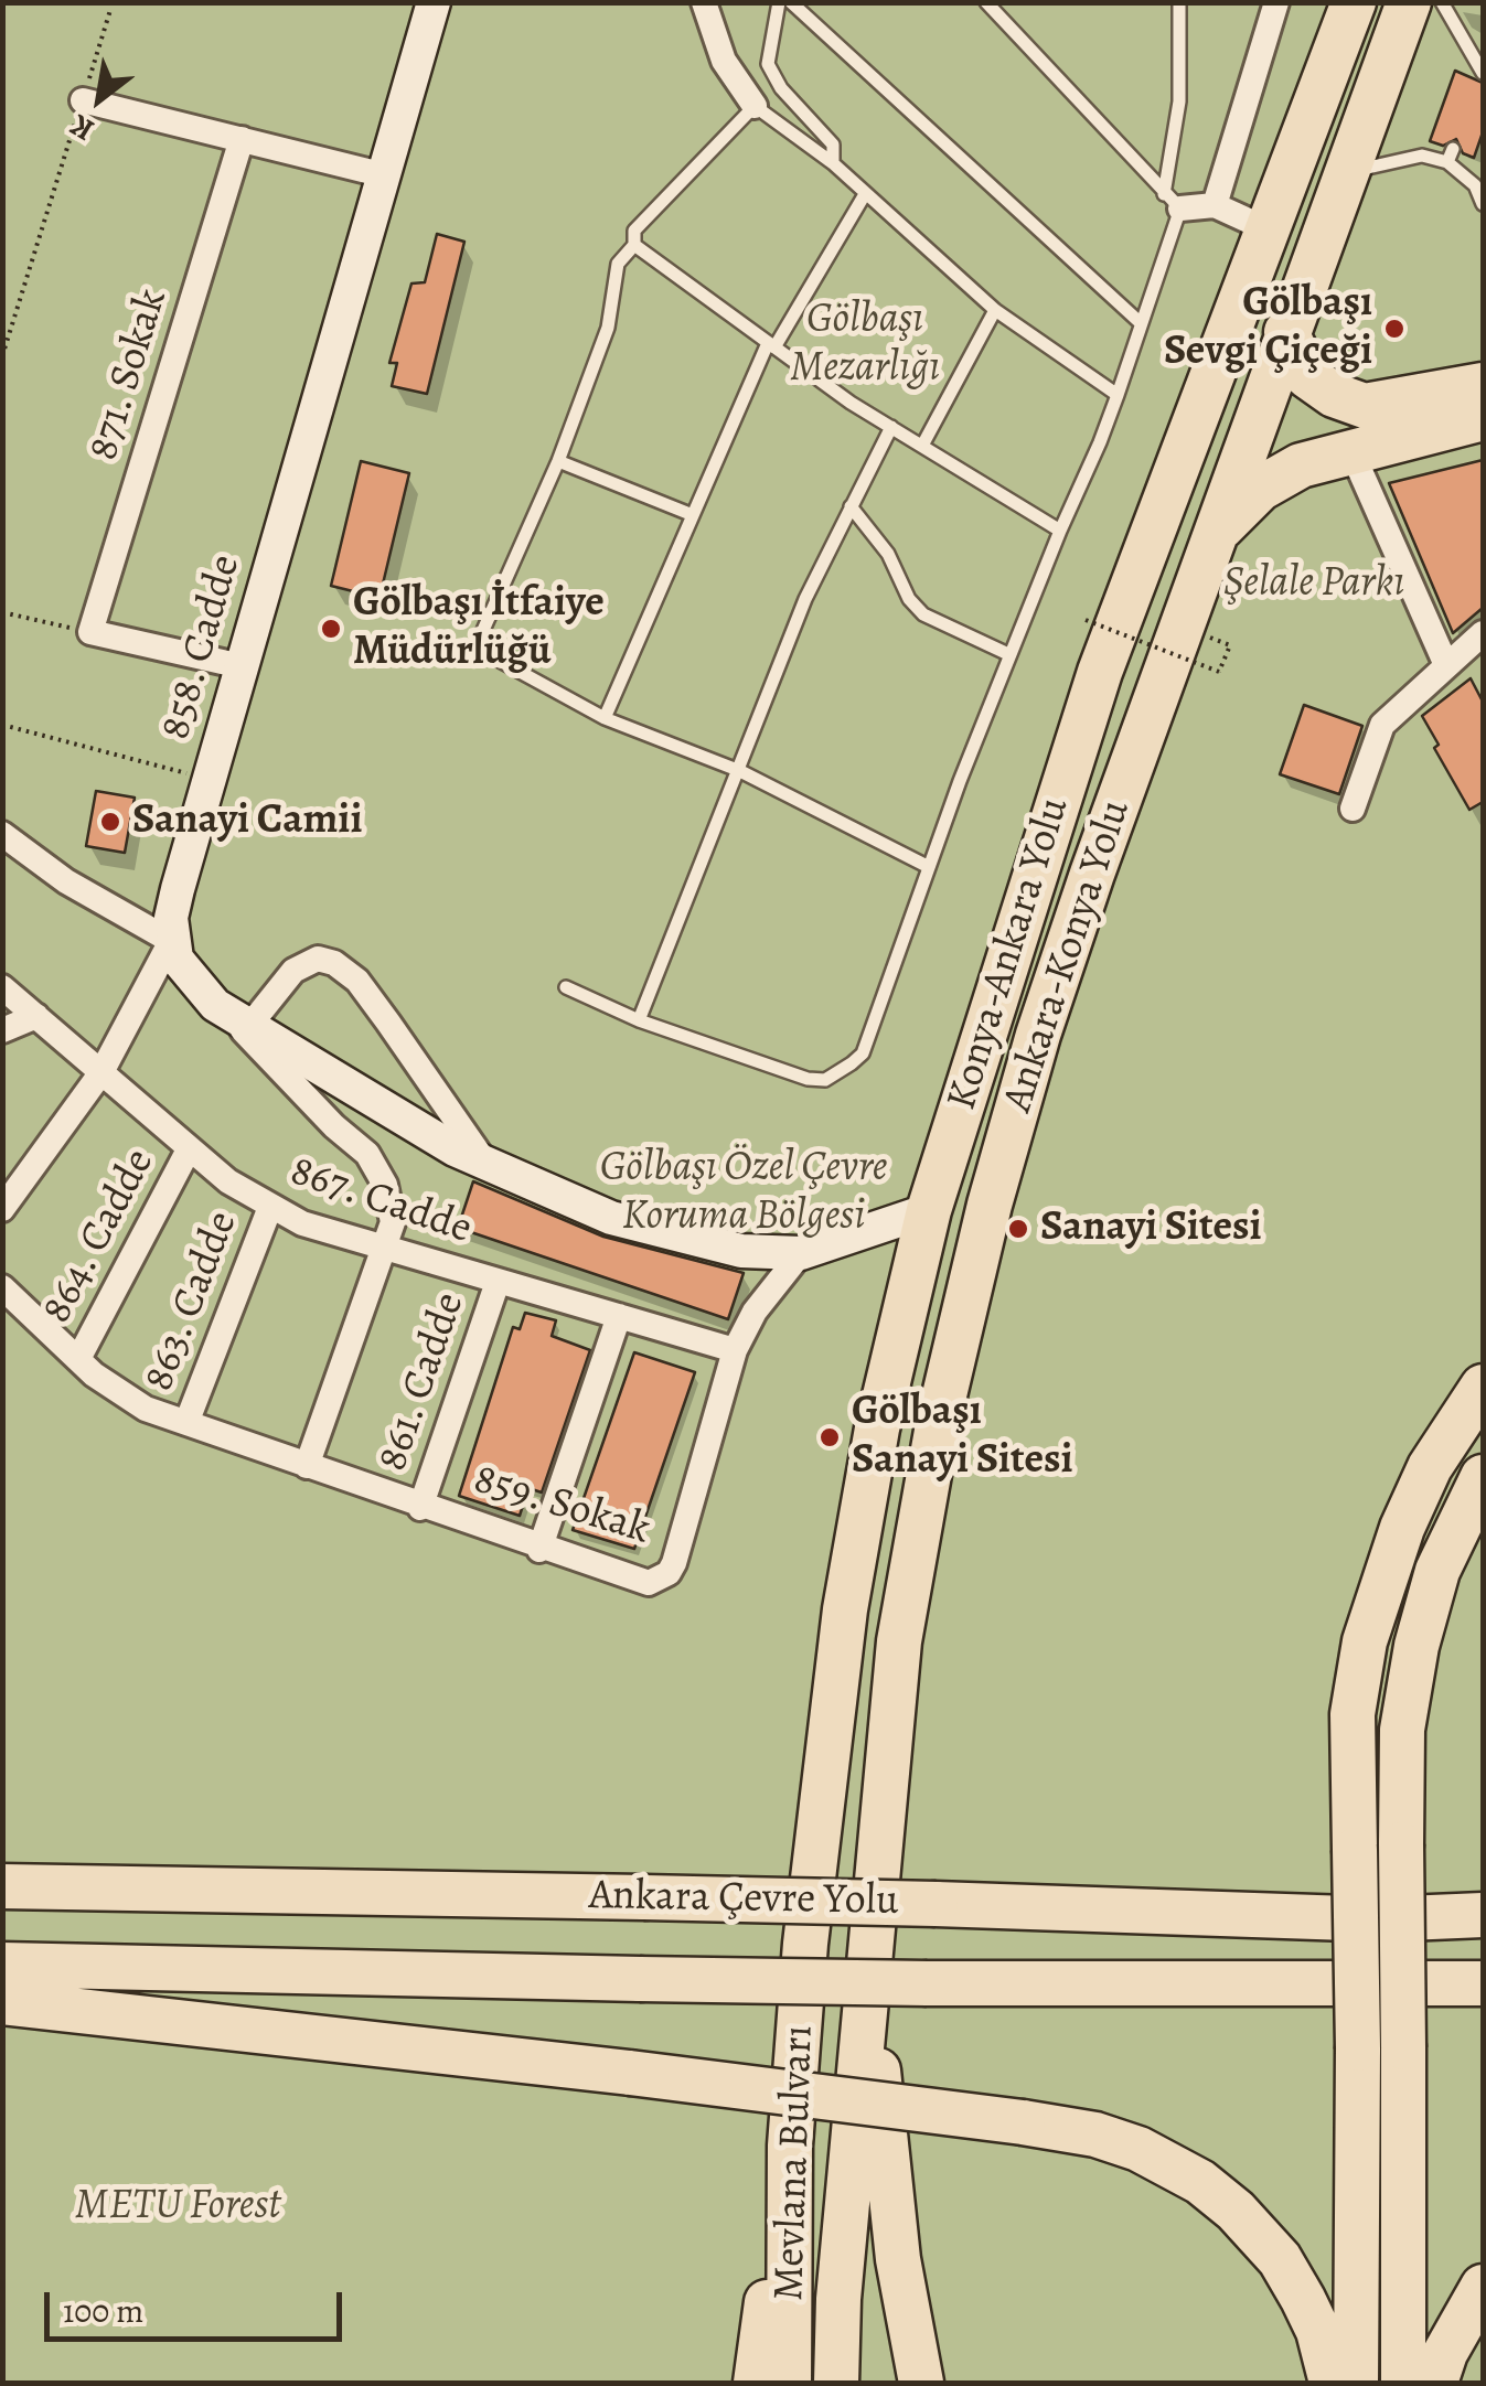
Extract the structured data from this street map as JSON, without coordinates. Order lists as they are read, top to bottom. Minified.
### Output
{"streets":{"highway":["Konya-Ankara Yolu","Ankara-Konya Yolu","Ankara Çevre Yolu","Mevlana Bulvarı"],"street":["871. Sokak","858. Cadde","867. Cadde","864. Cadde","863. Cadde","861. Cadde","859. Sokak"]},"crossings":[["Konya-Ankara Yolu","859. Sokak"],["Konya-Ankara Yolu","Mevlana Bulvarı"],["Ankara-Konya Yolu","Mevlana Bulvarı"],["867. Cadde","864. Cadde"],["867. Cadde","863. Cadde"],["867. Cadde","861. Cadde"],["867. Cadde","859. Sokak"],["864. Cadde","859. Sokak"],["863. Cadde","859. Sokak"],["861. Cadde","859. Sokak"]],"parks":["Gölbaşı Mezarlığı","Şelale Parkı","Gölbaşı Özel Çevre Koruma Bölgesi","METU Forest"],"places":["Gölbaşı Sevgi Çiçeği","Gölbaşı İtfaiye Müdürlüğü","Sanayi Camii","Sanayi Sitesi","Gölbaşı Sanayi Sitesi"],"scale_bar":"100 m","north":"bottom left"}
